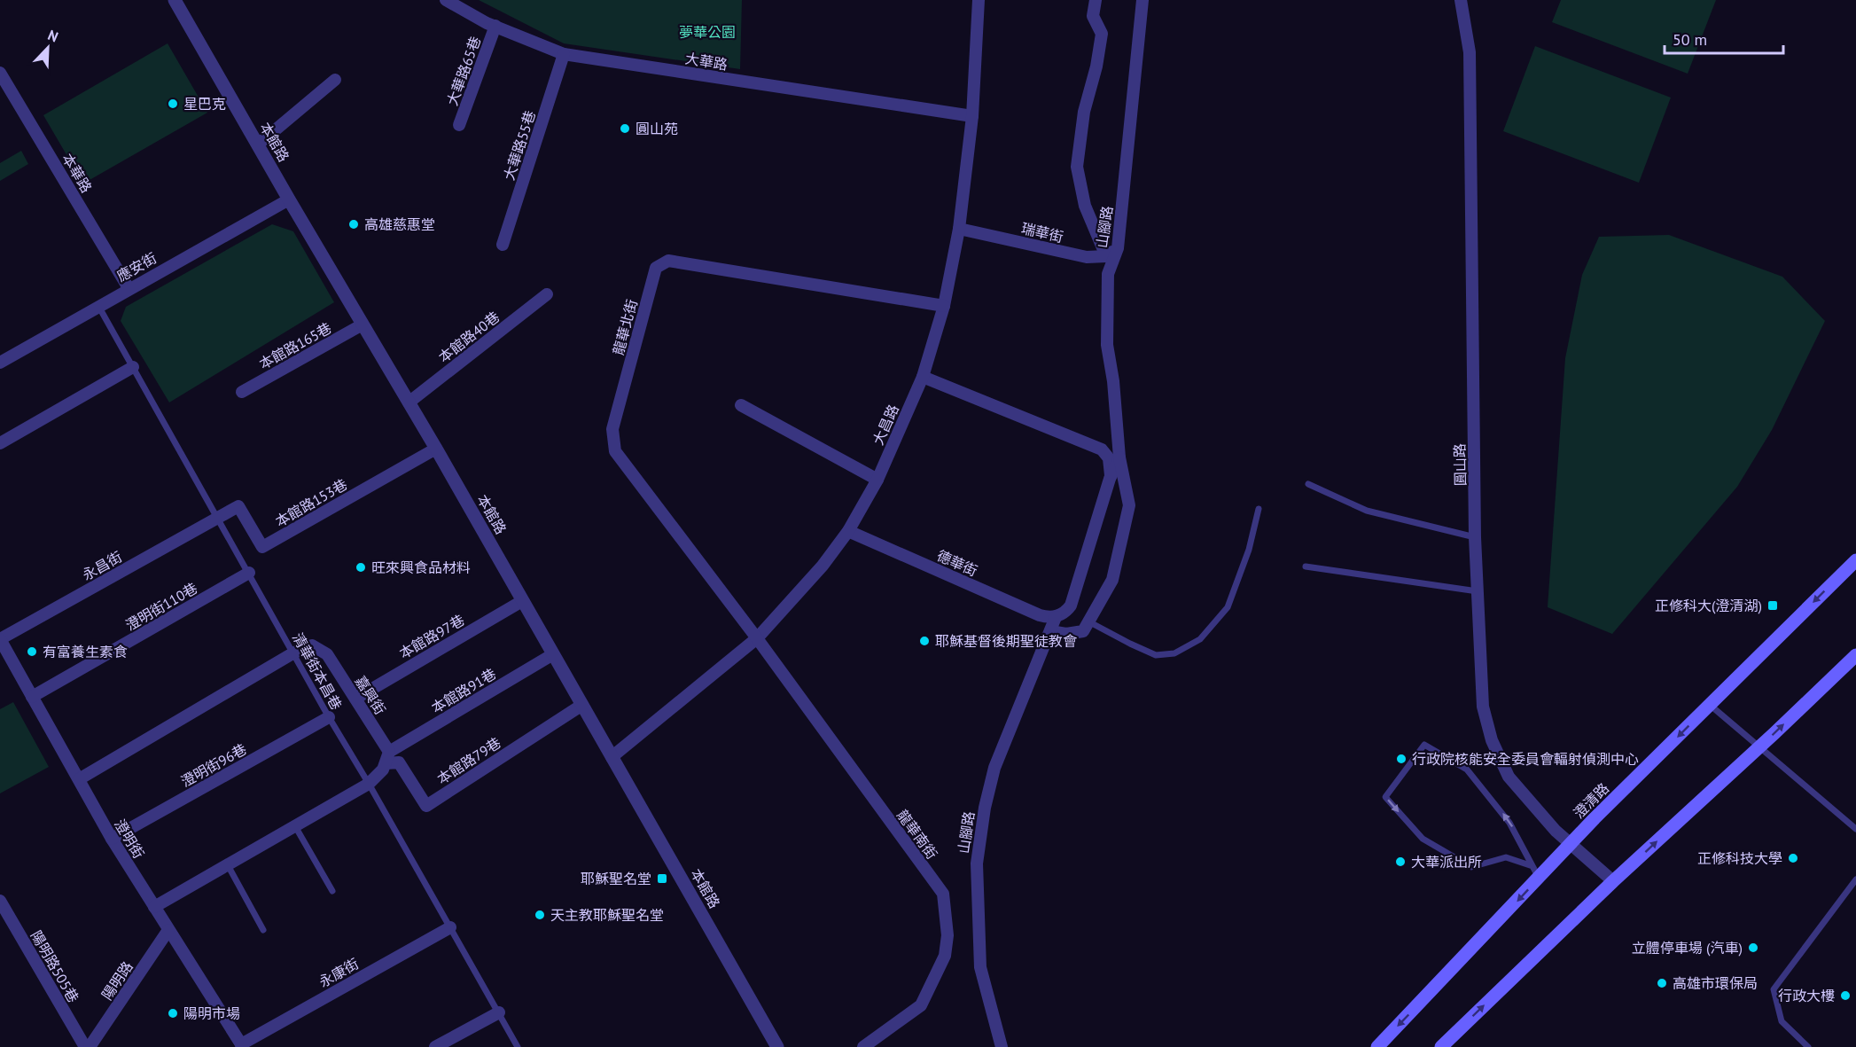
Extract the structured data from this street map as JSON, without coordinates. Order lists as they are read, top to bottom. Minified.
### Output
{"streets":{"main road":["澄清路"],"street":["大華路","大華路65巷","本館路","大華路55巷","本華路","山腳路","瑞華街","應安街","龍華北街","本館路40巷","本館路165巷","大昌路","圓山路","本館路153巷","德華街","永昌街","澄明街110巷","本館路97巷","本館路91巷","嘉興街","本館路79巷","澄明街96巷","龍華南街","澄明街","陽明路505巷","永康街","陽明路"],"lane":["清華街本昌巷"]},"crossings":[["大華路","大華路65巷"],["大華路","大華路55巷"],["大華路","大昌路"],["本館路","應安街"],["本館路","本館路40巷"],["本館路","本館路165巷"],["本館路","大昌路"],["本館路","本館路153巷"],["本館路","本館路97巷"],["本館路","本館路91巷"],["本館路","本館路79巷"],["本華路","應安街"],["山腳路","德華街"],["瑞華街","大昌路"],["應安街","清華街本昌巷"],["龍華北街","大昌路"],["龍華北街","龍華南街"],["大昌路","德華街"],["大昌路","龍華南街"],["圓山路","澄清路"],["本館路153巷","永昌街"],["本館路153巷","清華街本昌巷"],["永昌街","清華街本昌巷"],["永昌街","澄明街"],["澄明街110巷","清華街本昌巷"],["澄明街110巷","澄明街"],["本館路97巷","嘉興街"],["清華街本昌巷","嘉興街"],["清華街本昌巷","澄明街96巷"],["清華街本昌巷","永康街"],["本館路91巷","嘉興街"],["本館路91巷","本館路79巷"],["嘉興街","本館路79巷"],["嘉興街","澄明街"],["澄明街96巷","澄明街"],["澄明街","永康街"],["澄明街","陽明路"]],"parks":["夢華公園"],"places":{"other":["星巴克","圓山苑","高雄慈惠堂","旺來興食品材料","耶穌基督後期聖徒教會","有富養生素食","行政院核能安全委員會輻射偵測中心","正修科技大學","大華派出所","天主教耶穌聖名堂","立體停車場 (汽車)","高雄市環保局","行政大樓","陽明市場"],"transit":["正修科大(澄清湖)","耶穌聖名堂"]},"scale_bar":"50 m","north":"top right"}
